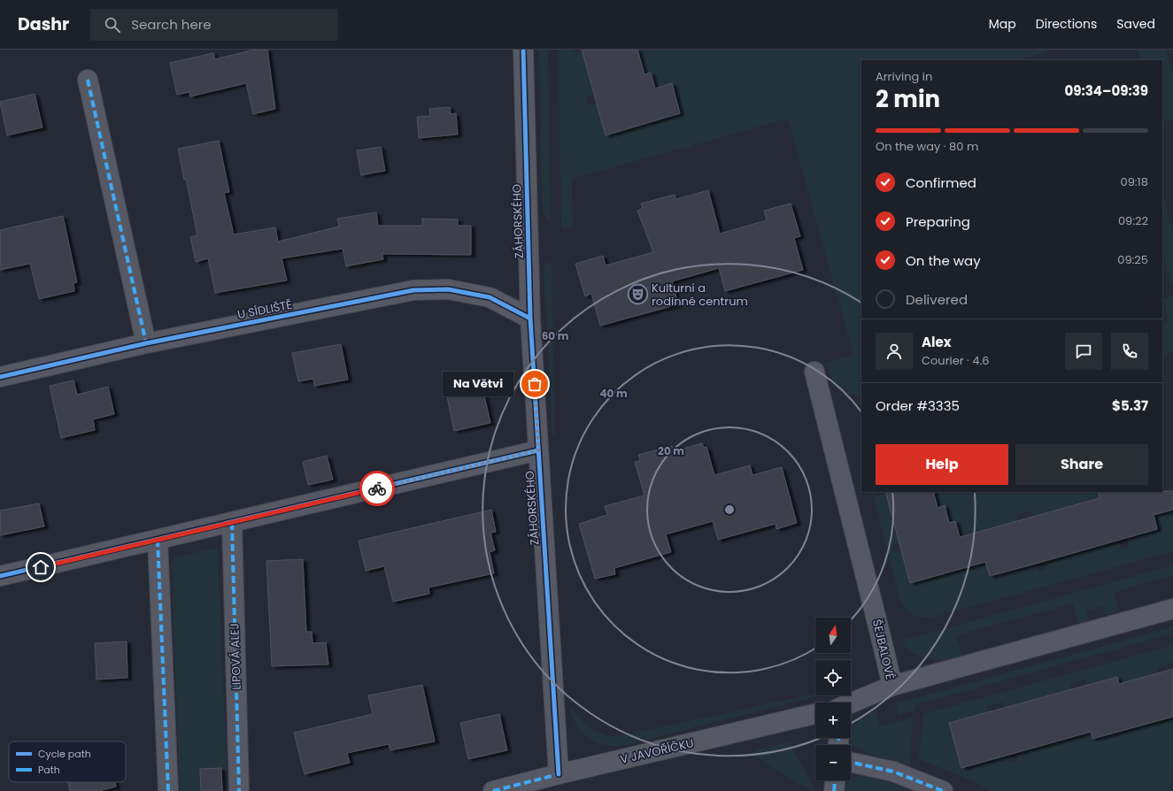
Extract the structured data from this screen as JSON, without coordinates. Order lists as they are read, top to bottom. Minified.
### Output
{"streets":{"street":["ZÁHORSKÉHO","U SÍDLIŠTĚ","ŠEJBALOVÉ","LIPOVÁ ALEJ","V JAVOŘÍČKU"]},"crossings":[["ZÁHORSKÉHO","U SÍDLIŠTĚ"],["ZÁHORSKÉHO","V JAVOŘÍČKU"]],"places":{"theatre":["Kulturní a rodinné centrum"],"other":["Na Větvi"]},"legend":["Cycle path","Path"],"north":"top","page":{"header":"Dashr","search":"Search here","nav":["Map","Directions","Saved"],"heading":["2 min","Arriving in","09:34–09:39"],"panel":["Alex","Courier · 4.6","Order #3335","$5.37"],"bar":"On the way · 80 m","list":[["Confirmed","09:18"],["Preparing","09:22"],["On the way","09:25"],"Delivered"],"bubble":"Na Větvi","buttons":["Help","Share"],"map_buttons":["+","−"]},"rings":["60 m","40 m","20 m"]}
